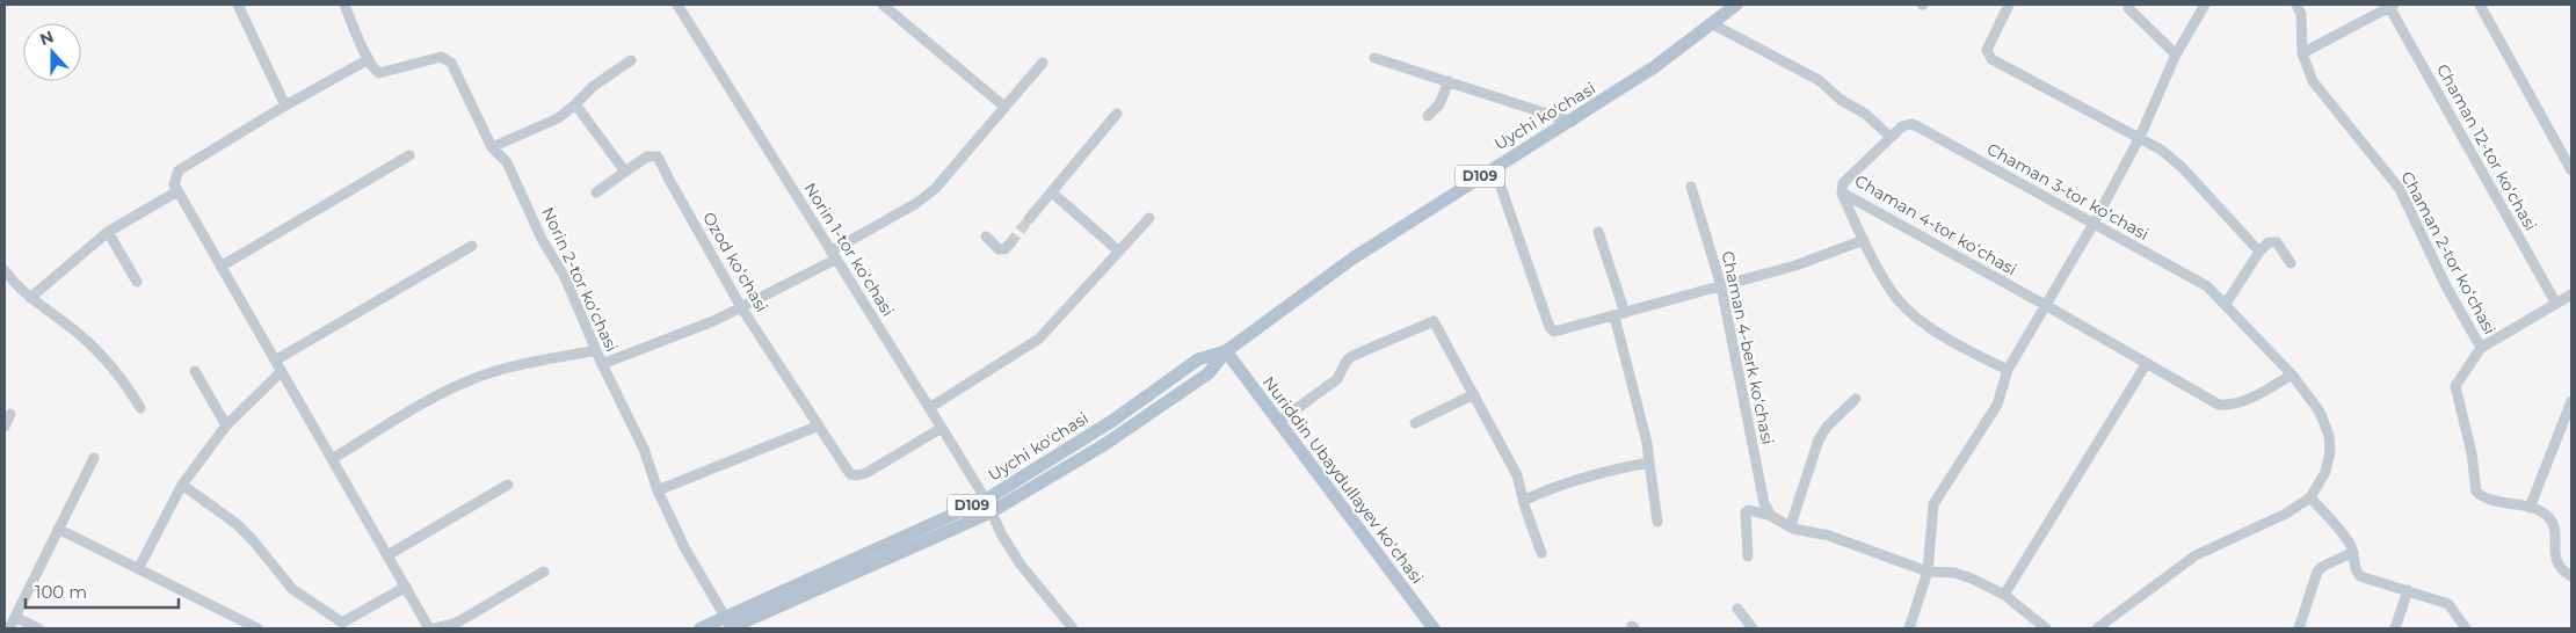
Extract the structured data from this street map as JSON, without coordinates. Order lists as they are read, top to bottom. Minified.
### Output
{"streets":{"main road":["Uychi ko'chasi","D109","Nuriddin Ubaydullayev koʻchasi"],"street":["Chaman 12-tor koʻchasi","Chaman 3-tor koʻchasi","Chaman 4-tor koʻchasi","Norin 1-tor koʻchasi","Chaman 2-tor koʻchasi","Ozod koʻchasi","Norin 2-tor koʻchasi","Chaman 4-berk koʻchasi"]},"crossings":[["Uychi ko'chasi","Norin 1-tor koʻchasi"],["Uychi ko'chasi","Norin 2-tor koʻchasi"],["Uychi ko'chasi","Nuriddin Ubaydullayev koʻchasi"],["Chaman 3-tor koʻchasi","Chaman 4-tor koʻchasi"],["Norin 1-tor koʻchasi","Ozod koʻchasi"]],"scale_bar":"100 m","north":"top"}
